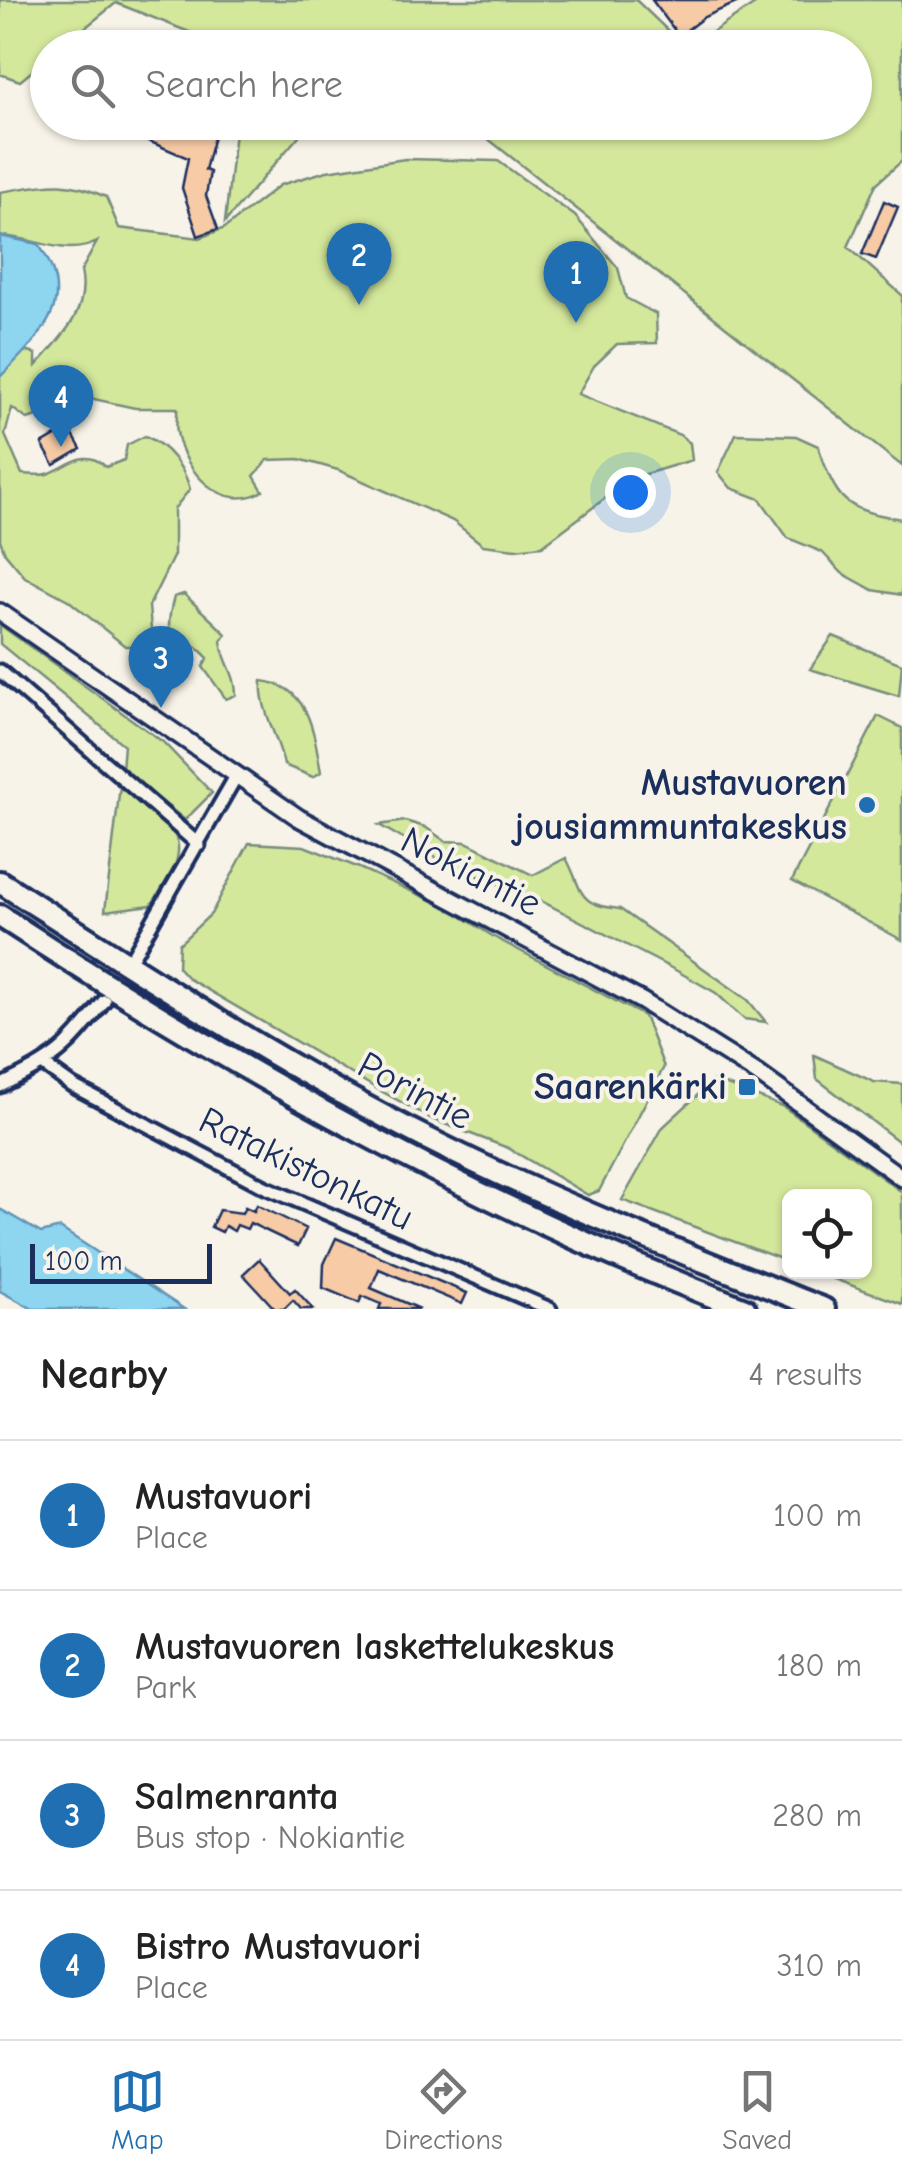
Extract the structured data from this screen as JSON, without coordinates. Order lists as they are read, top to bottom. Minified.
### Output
{"streets":{"highway":["Porintie"],"main road":["Nokiantie"],"street":["Ratakistonkatu"]},"places":{"other":["Mustavuoren jousiammuntakeskus"],"transit":["Saarenkärki"]},"scale_bar":"100 m","page":{"search":"Search here","pins":["2","1","4","3"],"scale":"100 m","heading":["Nearby","4 results"],"list":[{"mark":"1","name":"Mustavuori","note":"Place","value":"100 m"},{"mark":"2","name":"Mustavuoren laskettelukeskus","note":"Park","value":"180 m"},{"mark":"3","name":"Salmenranta","note":"Bus stop · Nokiantie","value":"280 m"},{"mark":"4","name":"Bistro Mustavuori","note":"Place","value":"310 m"}],"nav":["Map","Directions","Saved"]}}
